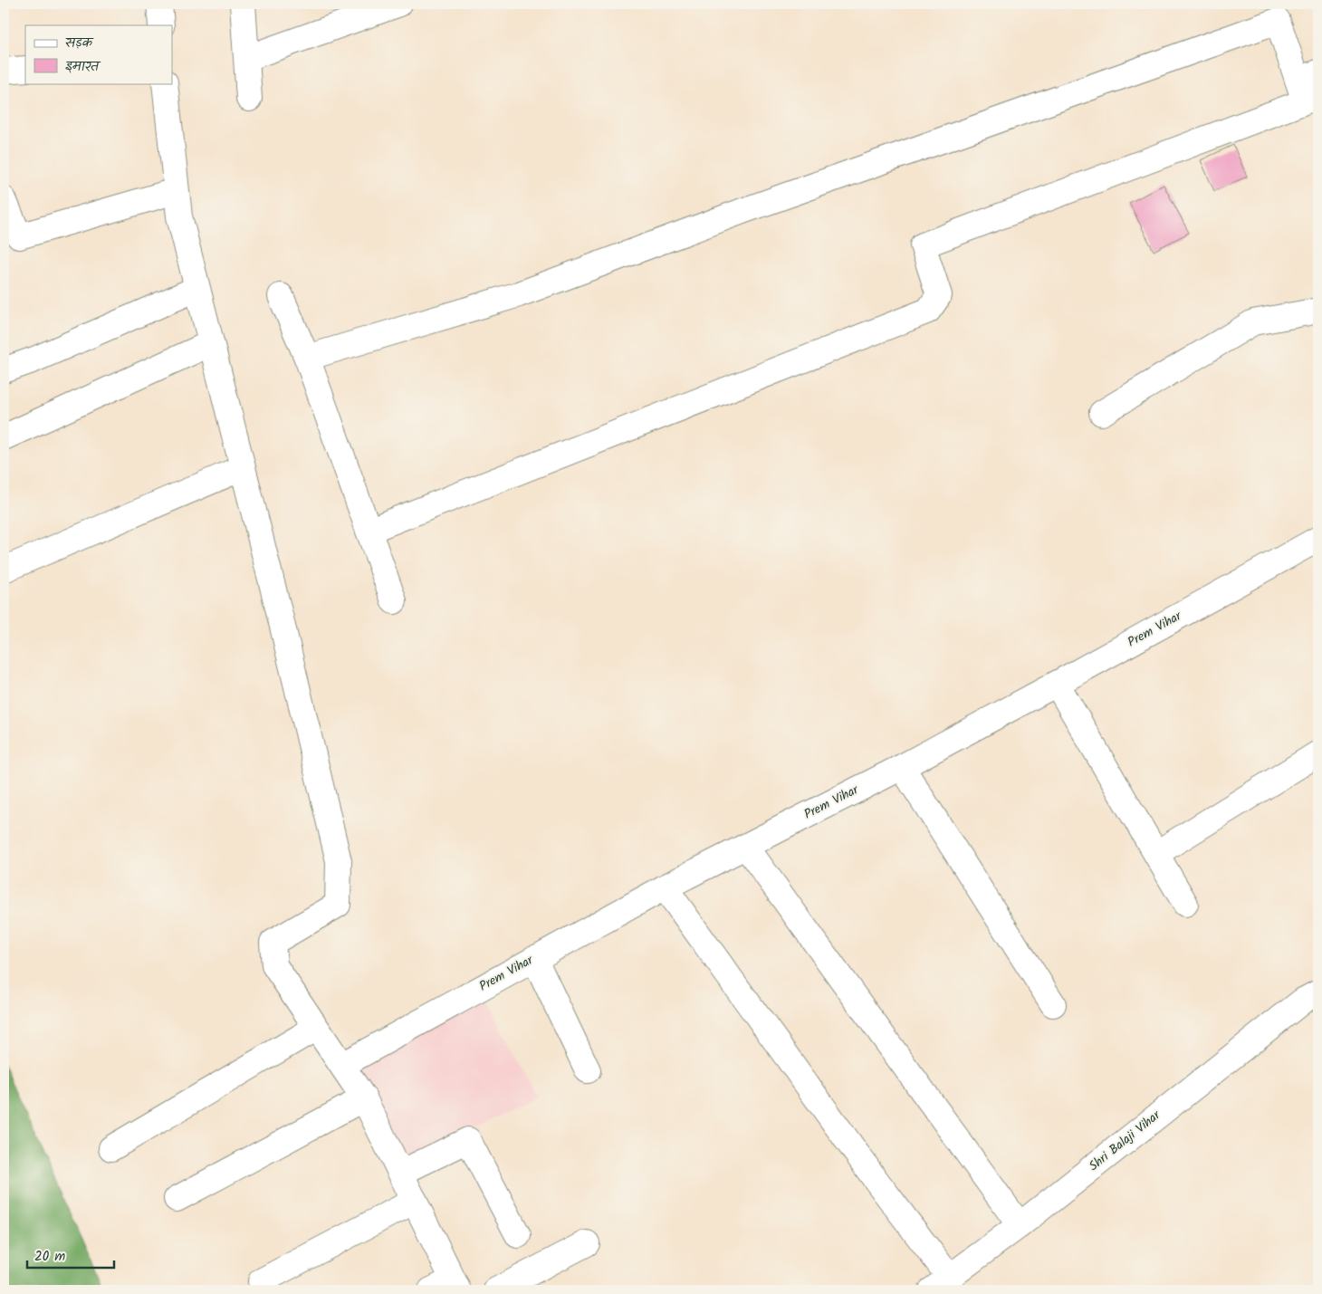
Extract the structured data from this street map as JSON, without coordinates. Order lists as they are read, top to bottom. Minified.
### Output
{"streets":{"street":["Prem Vihar","Shri Balaji Vihar"]},"legend":["सड़क","इमारत"],"scale_bar":"20 m"}
